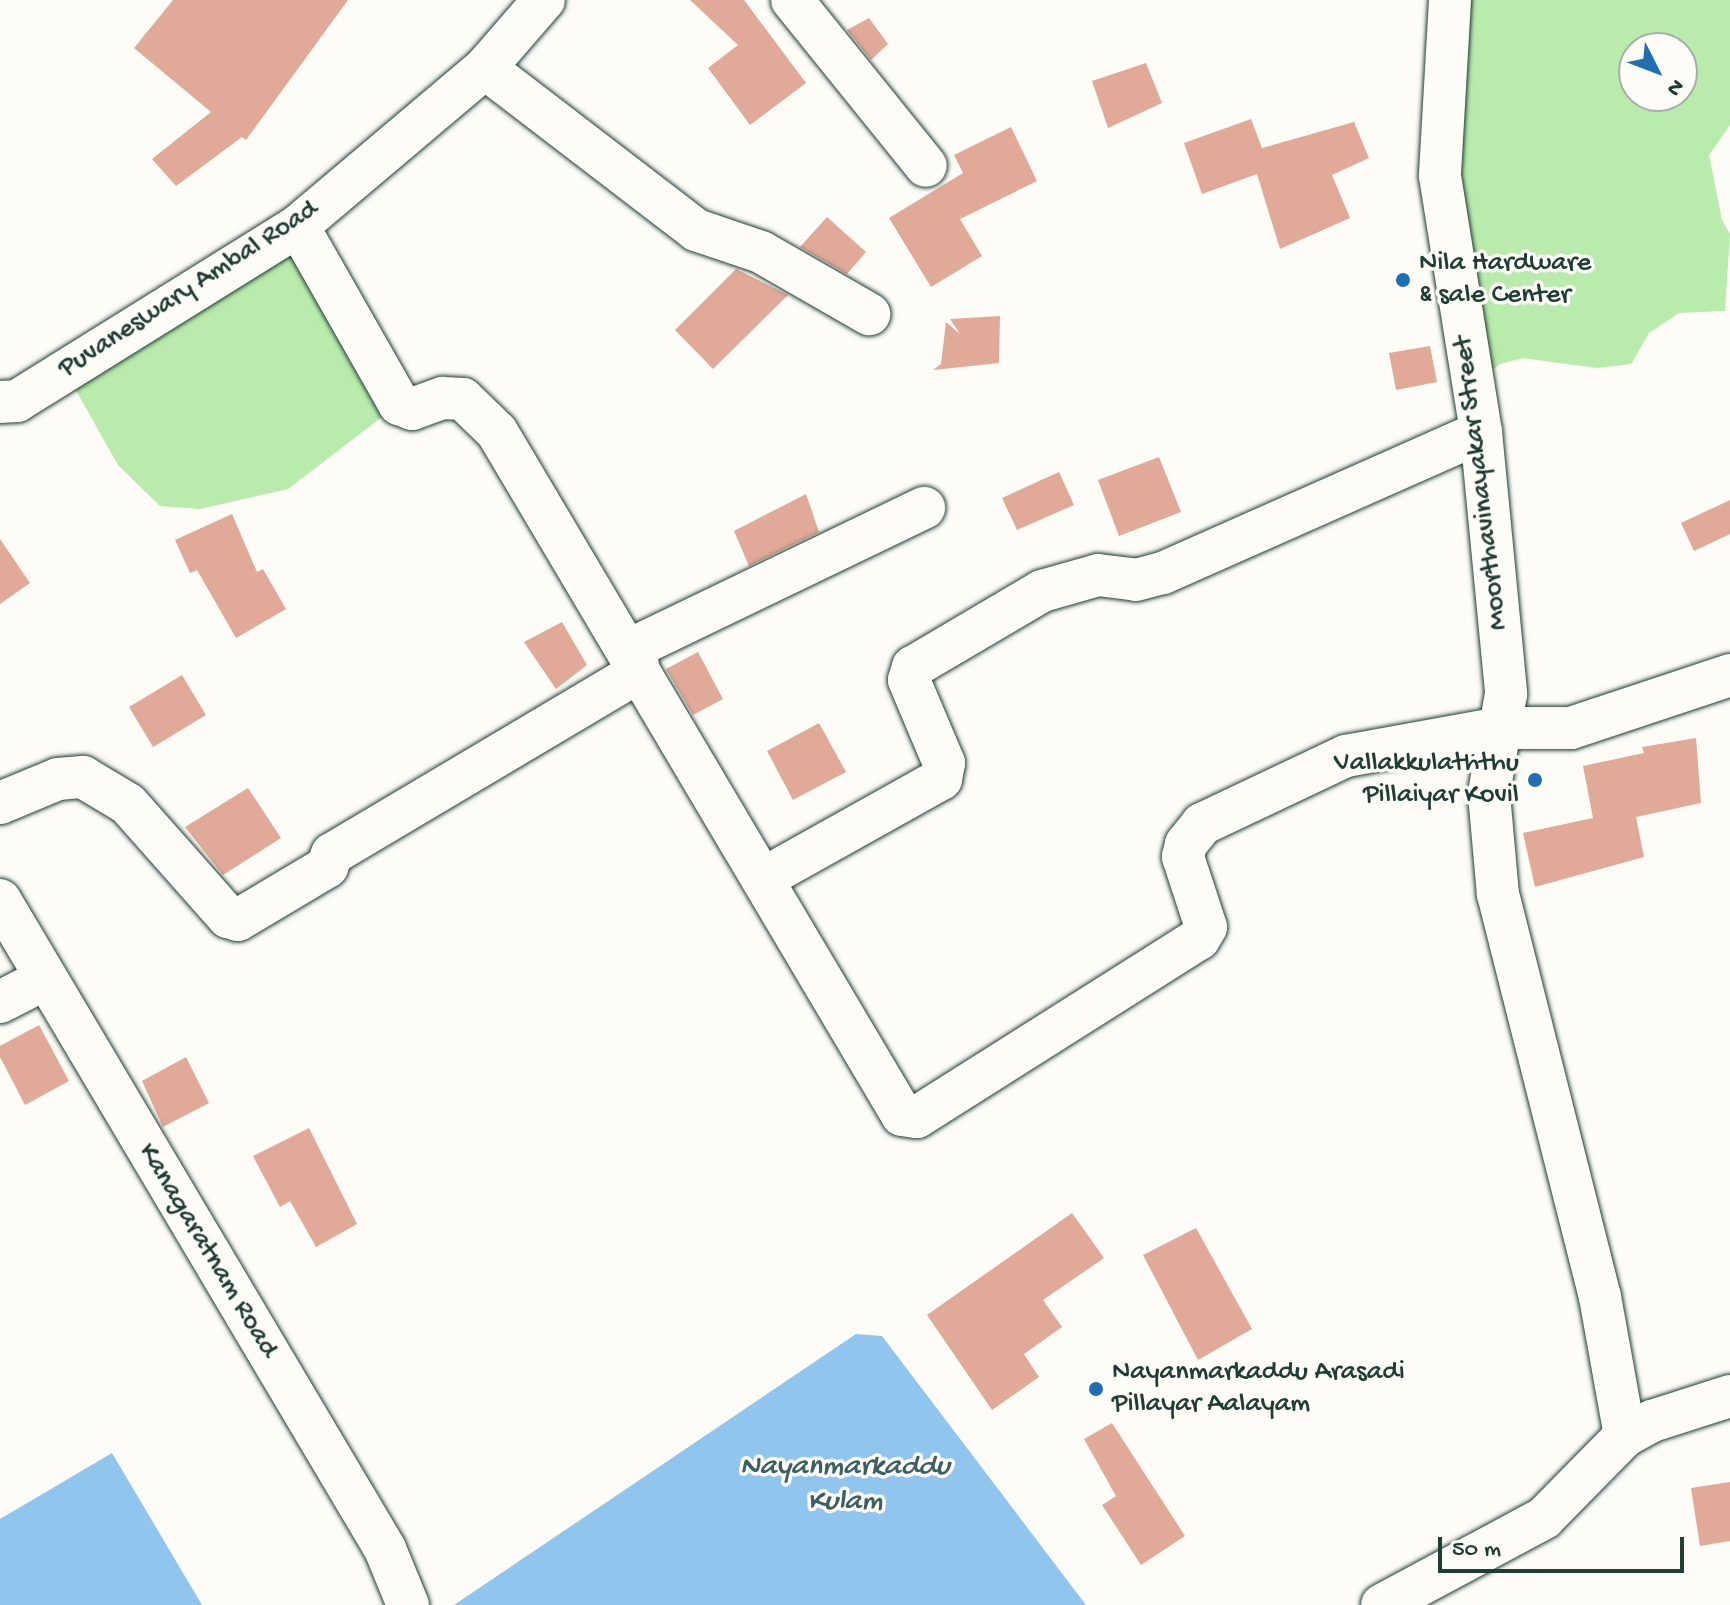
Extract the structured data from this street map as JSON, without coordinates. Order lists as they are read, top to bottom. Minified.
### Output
{"streets":{"street":["Puvaneswary Ambal Road","Moorthavinayakar Street","Kanagaratnam Road"]},"water":["Nayanmarkaddu Kulam"],"places":["Nila Hardware & sale Center","Vallakkulaththu Pillaiyar Kovil","Nayanmarkaddu Arasadi Pillayar Aalayam"],"scale_bar":"50 m","north":"bottom right"}
